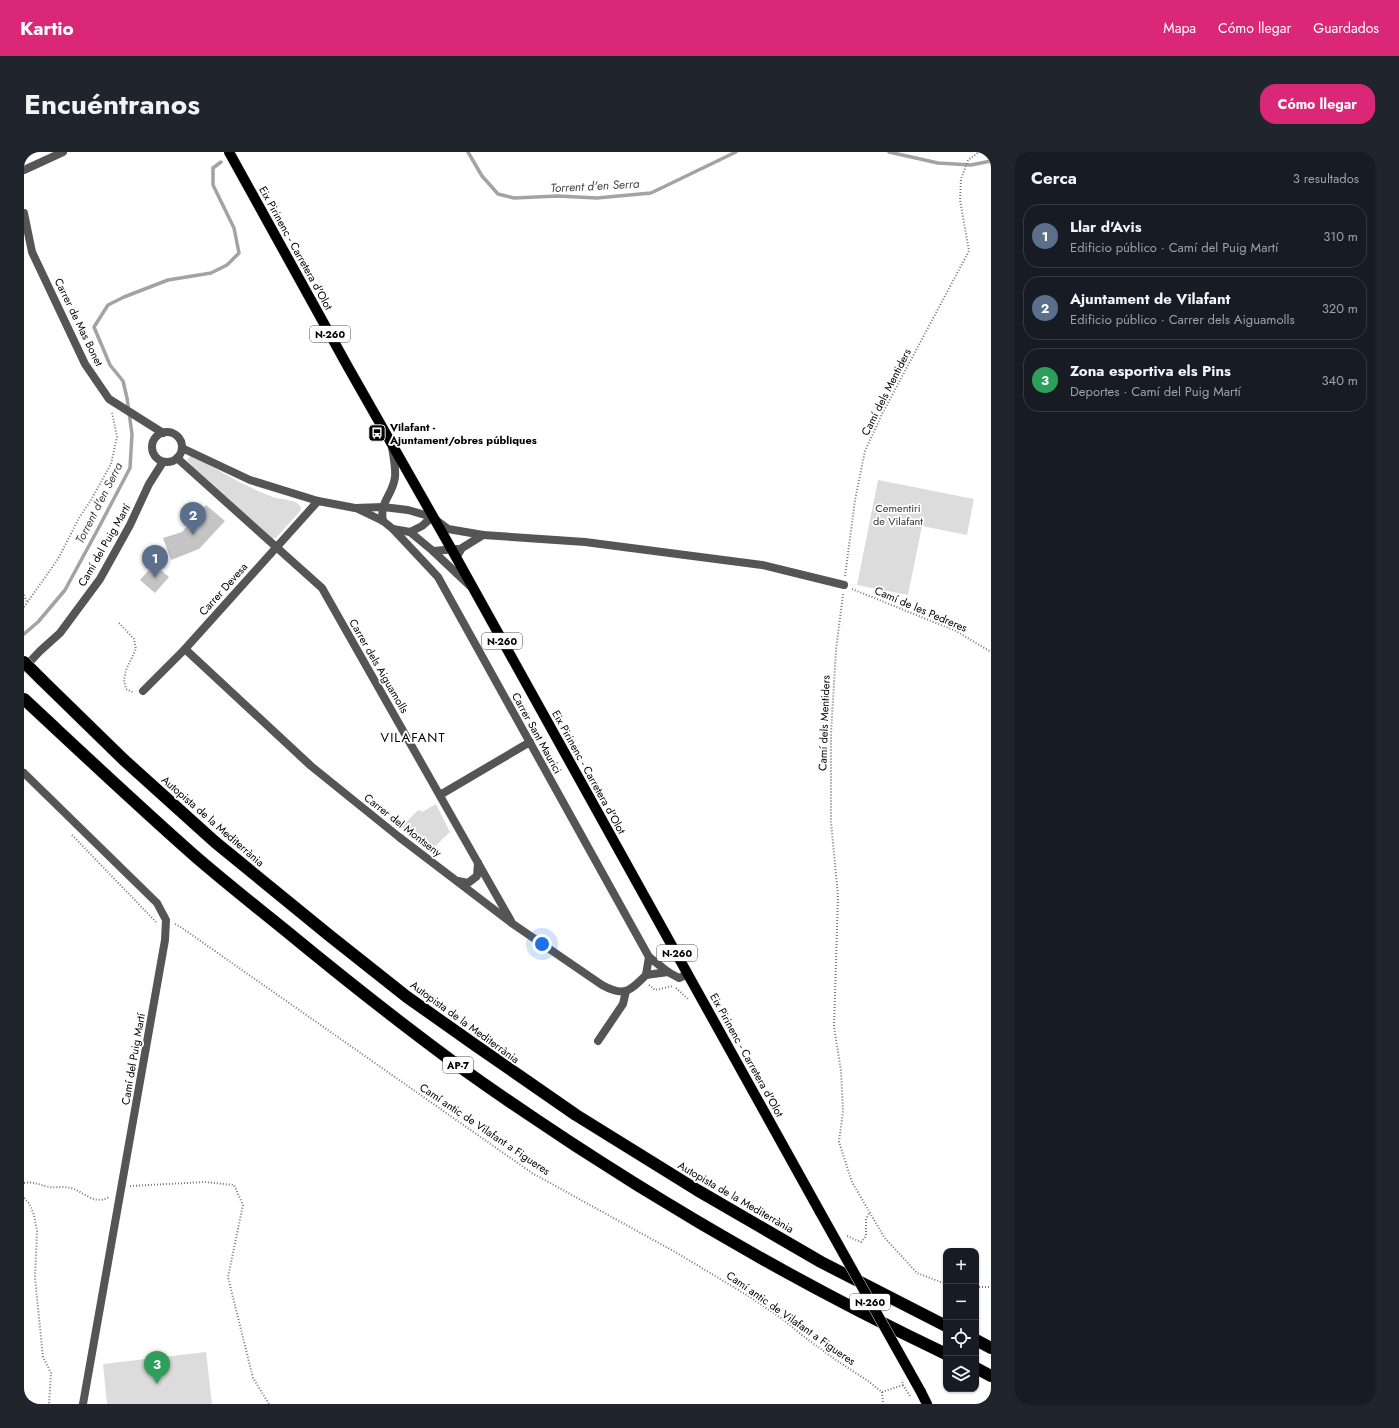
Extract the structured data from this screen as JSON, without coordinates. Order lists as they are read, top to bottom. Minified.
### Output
{"streets":{"highway":["Autopista de la Mediterrània","AP-7"],"main road":["Eix Pirinenc - Carretera d'Olot","N-260"],"street":["Carrer de Mas Bonet","Camí del Puig Martí","Carrer Devesa","Carrer dels Aiguamolls","Carrer Sant Maurici","Carrer del Montseny"],"path":["Camí dels Mentiders","Camí de les Pedreres","Camí antic de Vilafant a Figueres"]},"crossings":[["Carrer de Mas Bonet","Camí del Puig Martí"],["Carrer de Mas Bonet","Carrer dels Aiguamolls"],["Camí dels Mentiders","Camí de les Pedreres"],["Camí del Puig Martí","Carrer dels Aiguamolls"],["Camí del Puig Martí","Camí antic de Vilafant a Figueres"],["Carrer Devesa","Carrer dels Aiguamolls"],["Carrer Devesa","Carrer del Montseny"],["Carrer dels Aiguamolls","Carrer del Montseny"]],"districts":["VILAFANT"],"water":["Torrent d'en Serra"],"parks":["Cementiri de Vilafant"],"places":{"bus stop":["Vilafant - Ajuntament/obres públiques"]},"page":{"header":"Kartio","nav":["Mapa","Cómo llegar","Guardados"],"title":"Encuéntranos","buttons":"Cómo llegar","heading":["Cerca","3 resultados"],"list":[{"mark":"1","name":"Llar d'Avis","note":"Edificio público · Camí del Puig Martí","value":"310 m"},{"mark":"2","name":"Ajuntament de Vilafant","note":"Edificio público · Carrer dels Aiguamolls","value":"320 m"},{"mark":"3","name":"Zona esportiva els Pins","note":"Deportes · Camí del Puig Martí","value":"340 m"}],"pins":["2","1","3"],"map_buttons":["+","−"]}}
